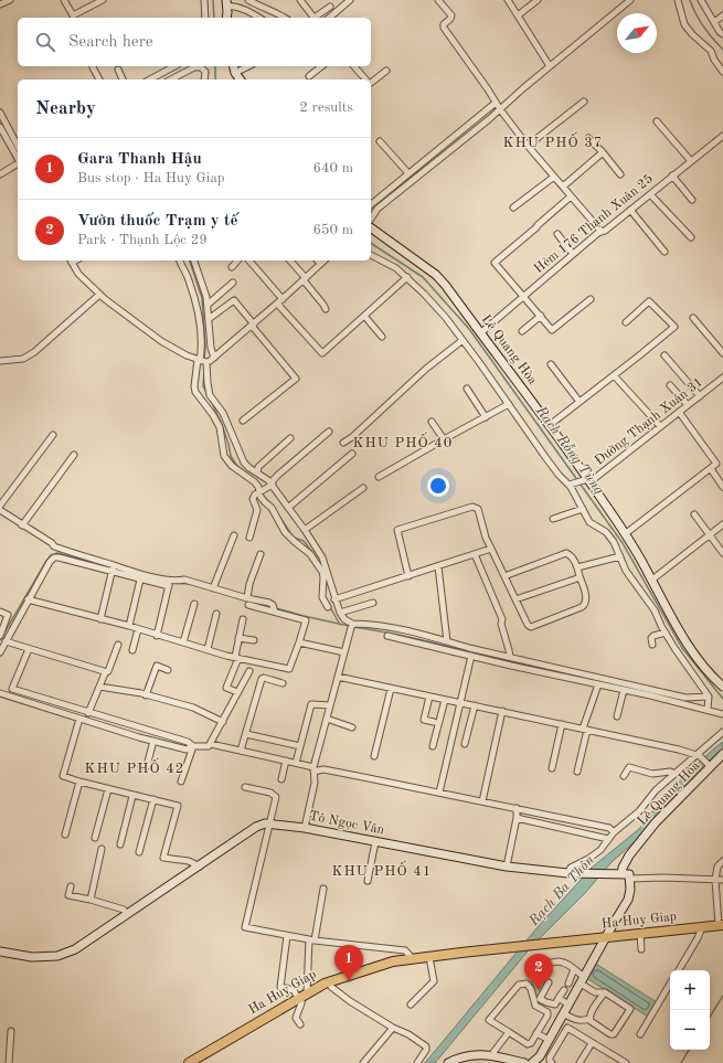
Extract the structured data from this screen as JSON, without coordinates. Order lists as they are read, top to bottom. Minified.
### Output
{"streets":{"main road":["Ha Huy Giap"],"street":["Hẻm 176 Thạnh Xuân 25","Lê Quang Hòa","Đường Thạnh Xuân 31","Tô Ngọc Vân"]},"crossings":[["Hẻm 176 Thạnh Xuân 25","Lê Quang Hòa"],["Lê Quang Hòa","Đường Thạnh Xuân 31"],["Lê Quang Hòa","Tô Ngọc Vân"]],"districts":["KHU PHỐ 37","KHU PHỐ 40","KHU PHỐ 42","KHU PHỐ 41"],"water":["Rạch Rỗng Tùng","Rạch Ba Thôn"],"north":"top right","page":{"search":"Search here","heading":["Nearby","2 results"],"list":[{"mark":"1","name":"Gara Thanh Hậu","note":"Bus stop · Ha Huy Giap","value":"640 m"},{"mark":"2","name":"Vườn thuốc Trạm y tế","note":"Park · Thạnh Lộc 29","value":"650 m"}],"pins":["1","2"],"map_buttons":["+","−"]}}
